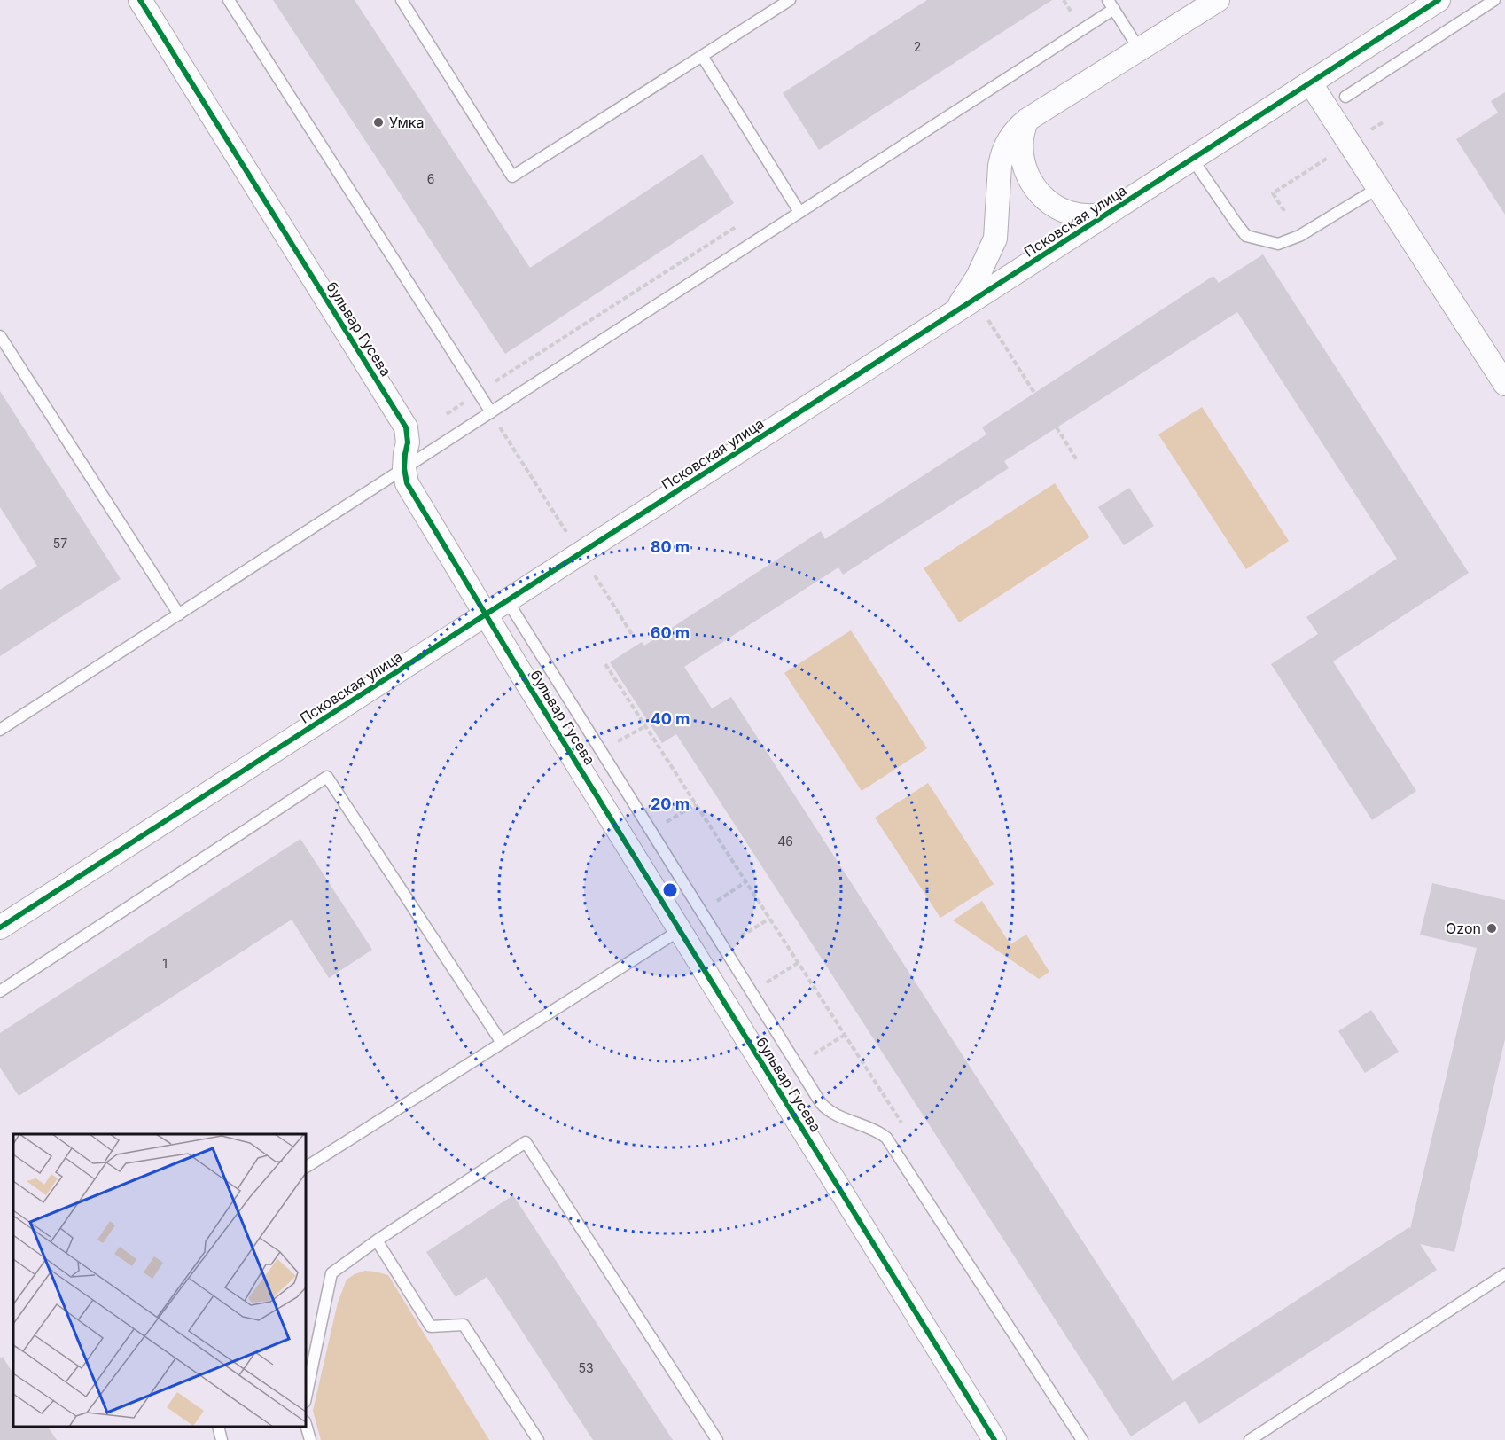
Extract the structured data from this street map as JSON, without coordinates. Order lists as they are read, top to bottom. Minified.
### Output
{"streets":{"street":["Псковская улица","бульвар Гусева"]},"crossings":[["Псковская улица","бульвар Гусева"]],"places":["Умка","Ozon"],"house_numbers":["2","6","57","46","1","53"],"rings":["80 m","60 m","40 m","20 m"]}
